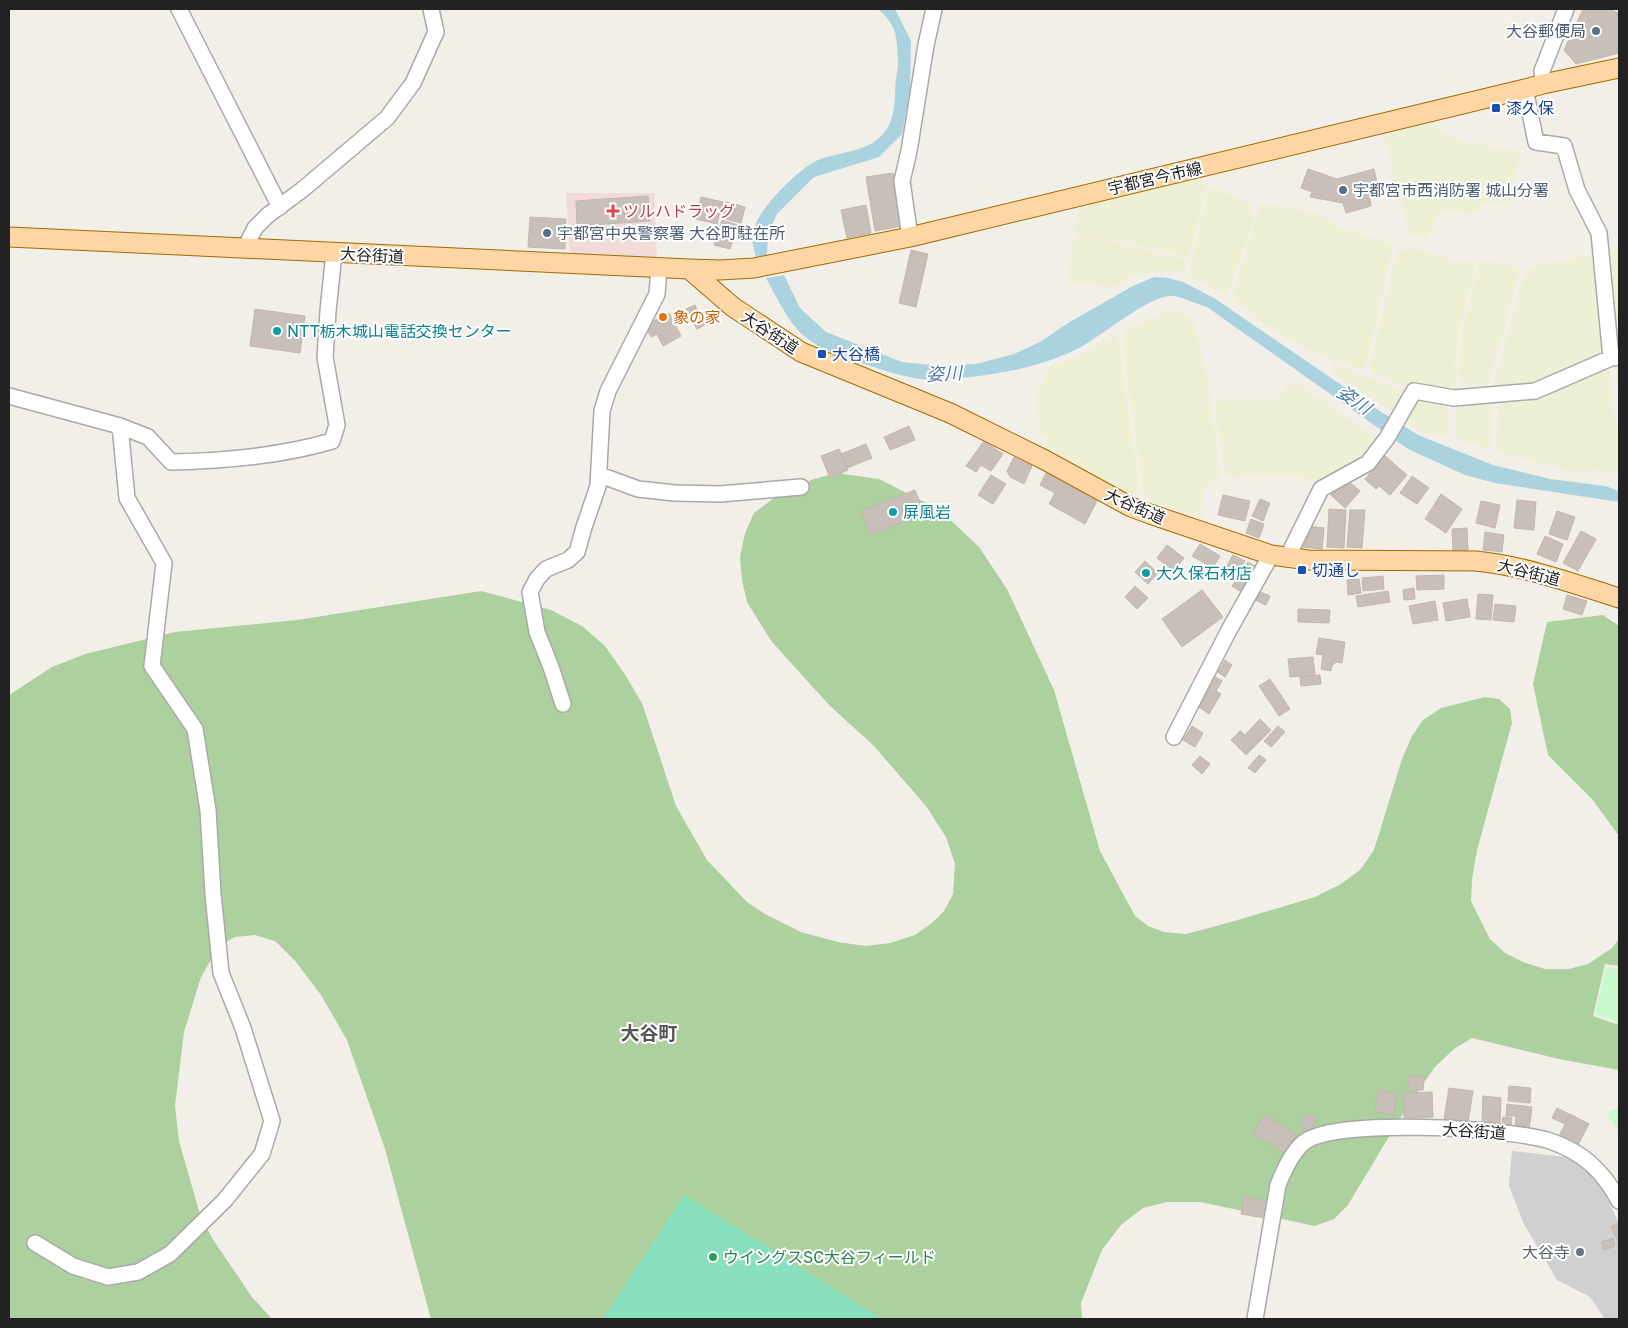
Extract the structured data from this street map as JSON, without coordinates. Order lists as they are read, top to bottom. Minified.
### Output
{"streets":{"main road":["宇都宮今市線","大谷街道"]},"crossings":[["宇都宮今市線","大谷街道"]],"districts":["大谷町"],"water":["姿川"],"places":{"other":["大谷郵便局","宇都宮市西消防署 城山分署","宇都宮中央警察署 大谷町駐在所","象の家","NTT栃木城山電話交換センター","屏風岩","大久保石材店","大谷寺","ウイングスSC大谷フィールド"],"transit":["漆久保","大谷橋","切通し"],"health":["ツルハドラッグ"]}}
